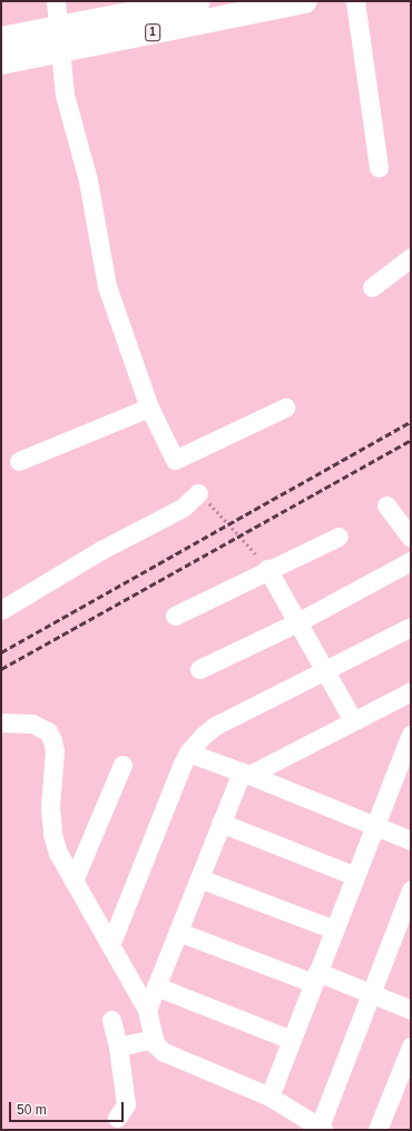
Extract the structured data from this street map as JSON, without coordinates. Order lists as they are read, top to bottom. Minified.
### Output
{"streets":{"highway":["1"]},"scale_bar":"50 m"}
